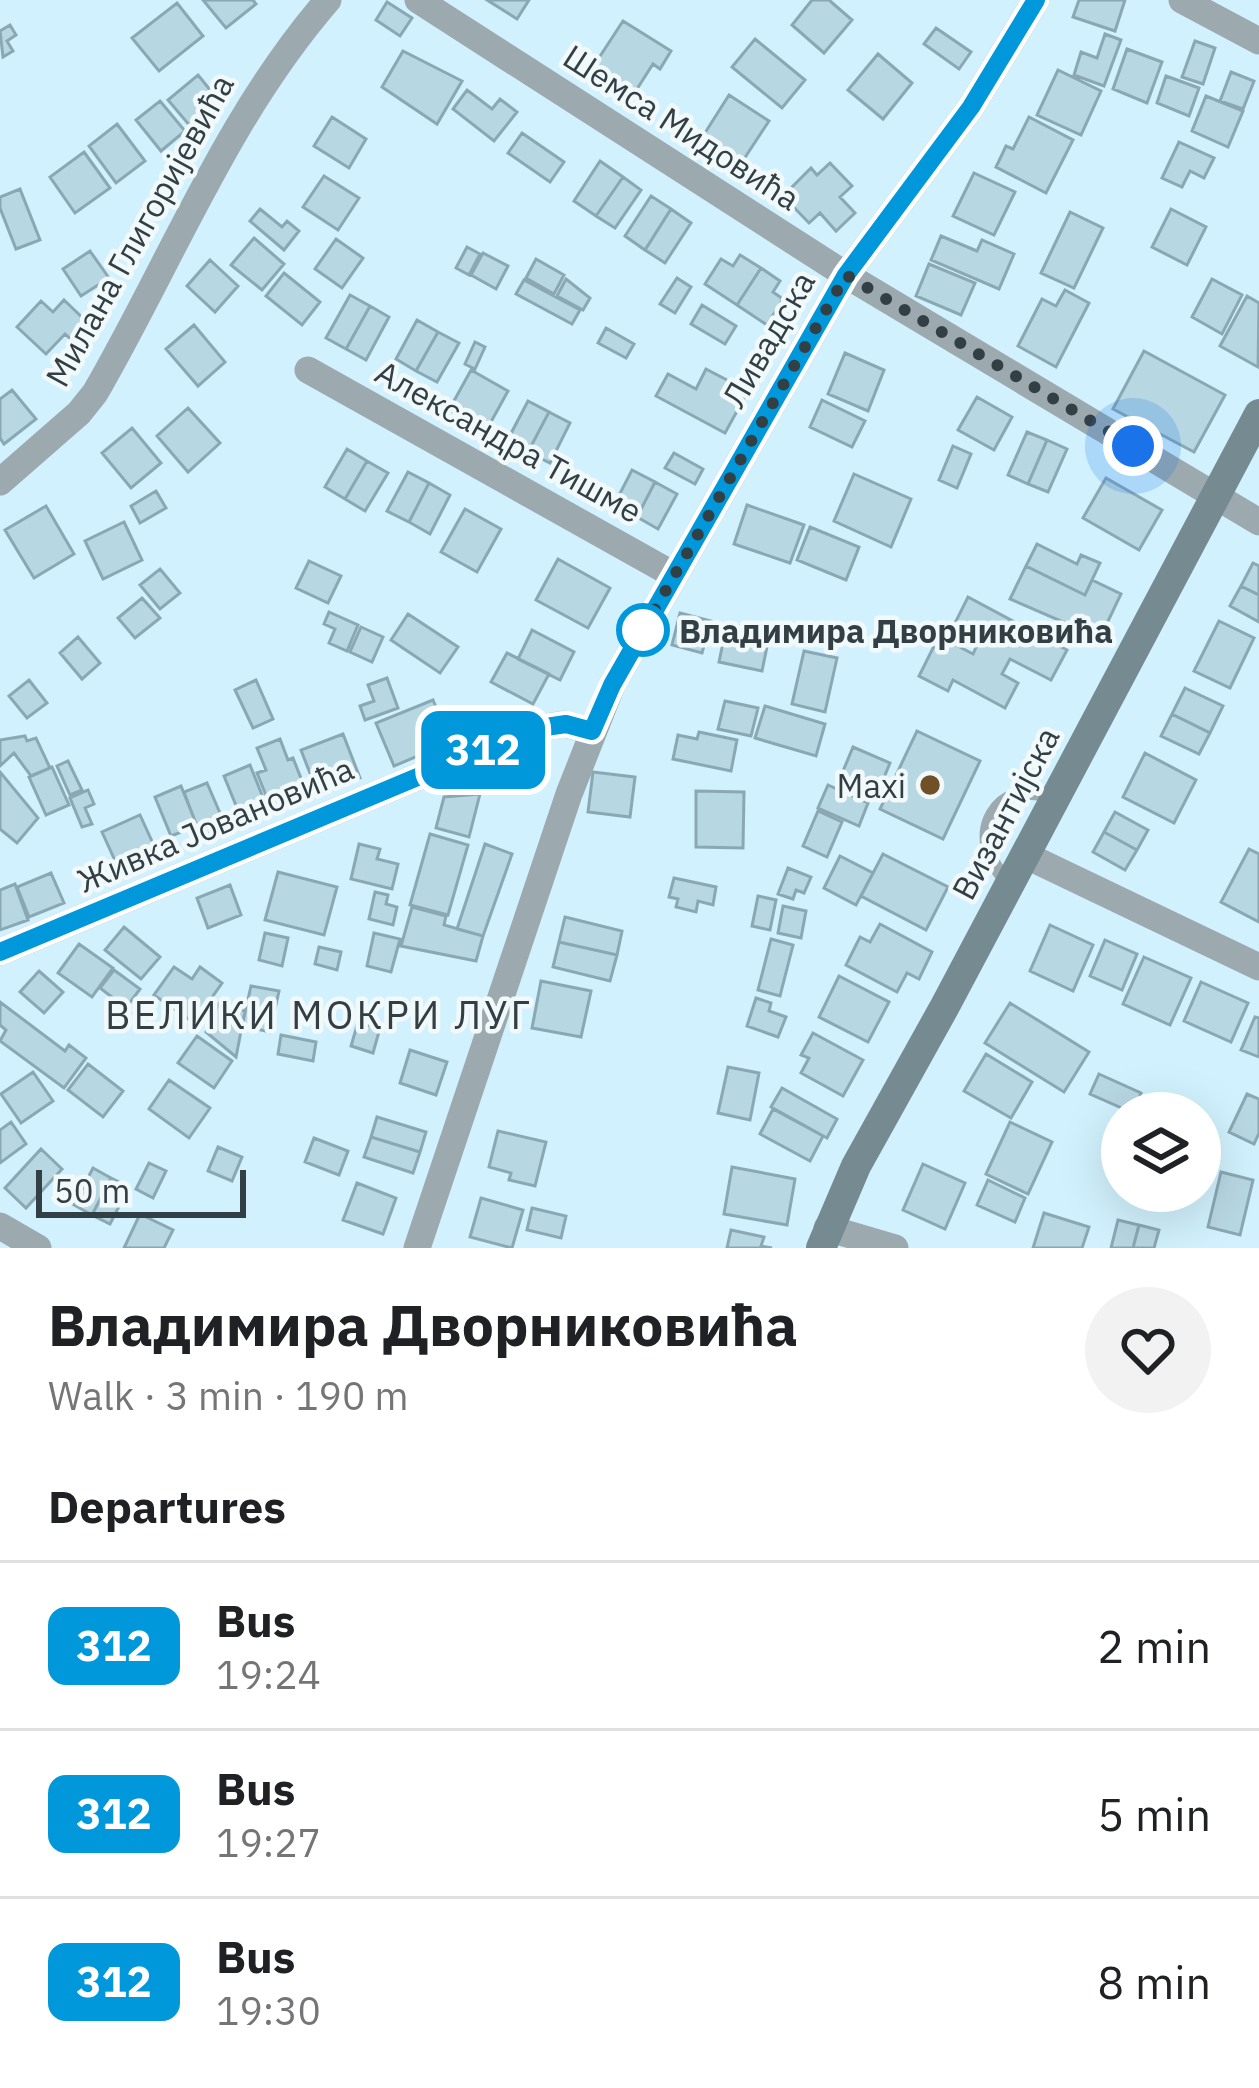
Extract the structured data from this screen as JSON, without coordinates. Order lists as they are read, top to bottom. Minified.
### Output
{"streets":{"street":["Шемса Мидовића","Милана Глигоријевића","Ливадска","Александра Тишме","Византијска","Живка Јовановића"]},"crossings":[["Шемса Мидовића","Ливадска"],["Ливадска","Александра Тишме"],["Ливадска","Живка Јовановића"]],"districts":["ВЕЛИКИ МОКРИ ЛУГ"],"places":["Владимира Дворниковића","Maxi"],"lines":["bus line 312"],"scale_bar":"50 m","page":{"on_map":"312","scale":"50 m","heading":[["Владимира Дворниковића","Walk · 3 min · 190 m"],"Departures"],"list":[{"mark":"312","name":"Bus","note":"19:24","value":"2 min"},{"mark":"312","name":"Bus","note":"19:27","value":"5 min"},{"mark":"312","name":"Bus","note":"19:30","value":"8 min"}]}}
